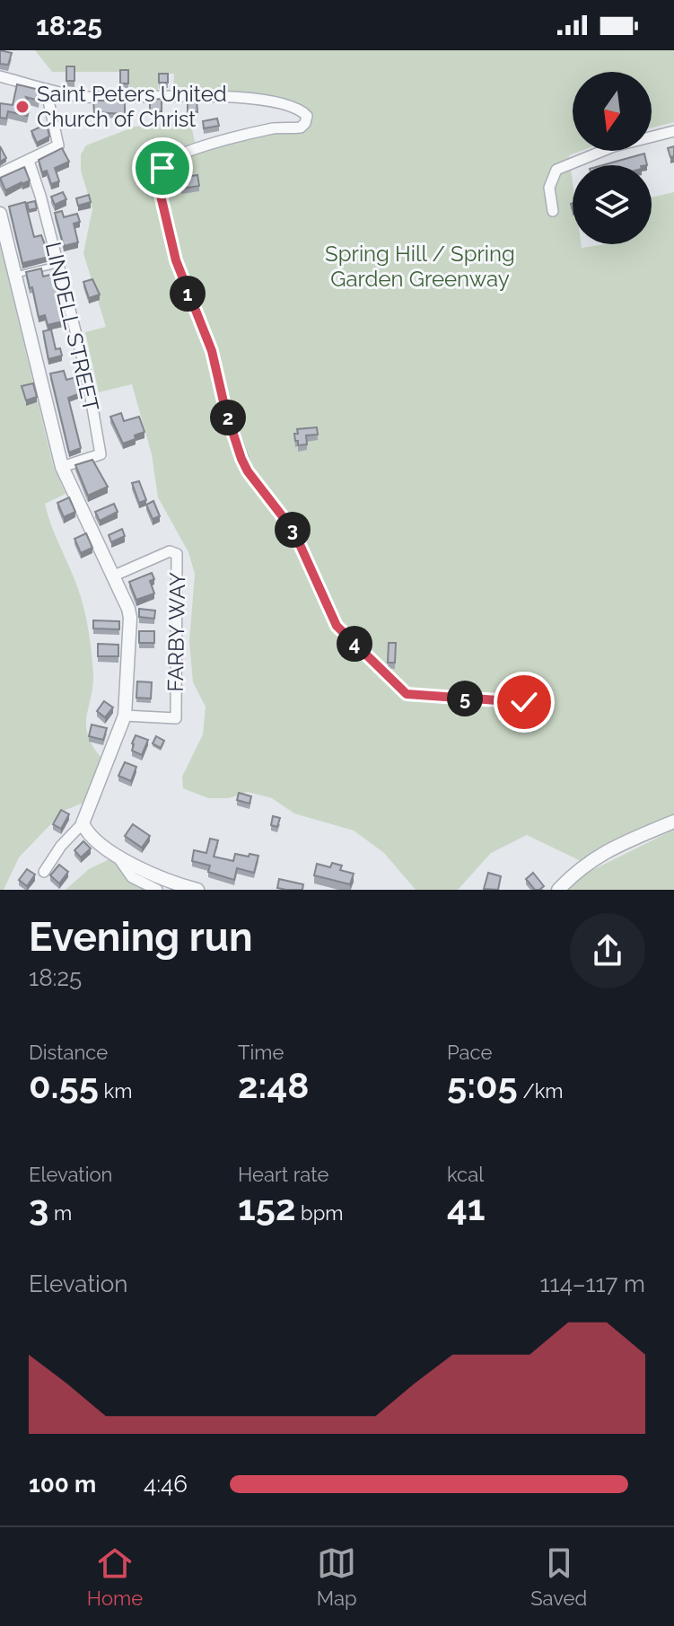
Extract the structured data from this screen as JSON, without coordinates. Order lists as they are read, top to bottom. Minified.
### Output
{"streets":{"street":["LINDELL STREET","FARBY WAY"]},"parks":["Spring Hill / Spring Garden Greenway"],"places":["Saint Peters United Church of Christ"],"north":"bottom","page":{"status":"18:25","pins":["1","2","3","4","5"],"heading":["Evening run","18:25"],"stats":[["Distance","0.55 km"],["Time","2:48"],["Pace","5:05 /km"],["Elevation","3 m"],["Heart rate","152 bpm"],["kcal","41"]],"chart":["Elevation","114–117 m"],"list":[{"name":"100 m","note":"4:46"}],"tabs":["Home","Map","Saved"]}}
